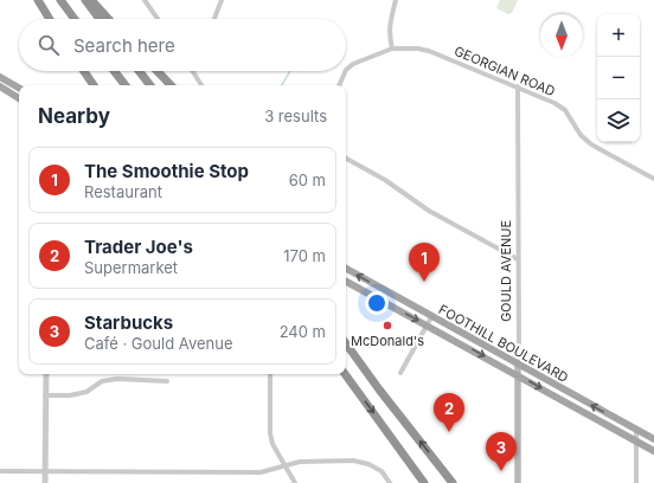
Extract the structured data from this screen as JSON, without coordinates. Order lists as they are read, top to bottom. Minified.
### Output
{"streets":{"main road":["GOULD AVENUE","FOOTHILL BOULEVARD"],"street":["GEORGIAN ROAD"]},"crossings":[["GEORGIAN ROAD","GOULD AVENUE"],["GOULD AVENUE","FOOTHILL BOULEVARD"]],"places":["McDonald's"],"north":"bottom","page":{"map_buttons":["+","−"],"search":"Search here","heading":["Nearby","3 results"],"list":[{"mark":"1","name":"The Smoothie Stop","note":"Restaurant","value":"60 m"},{"mark":"2","name":"Trader Joe's","note":"Supermarket","value":"170 m"},{"mark":"3","name":"Starbucks","note":"Café · Gould Avenue","value":"240 m"}],"pins":["1","2","3"]}}
